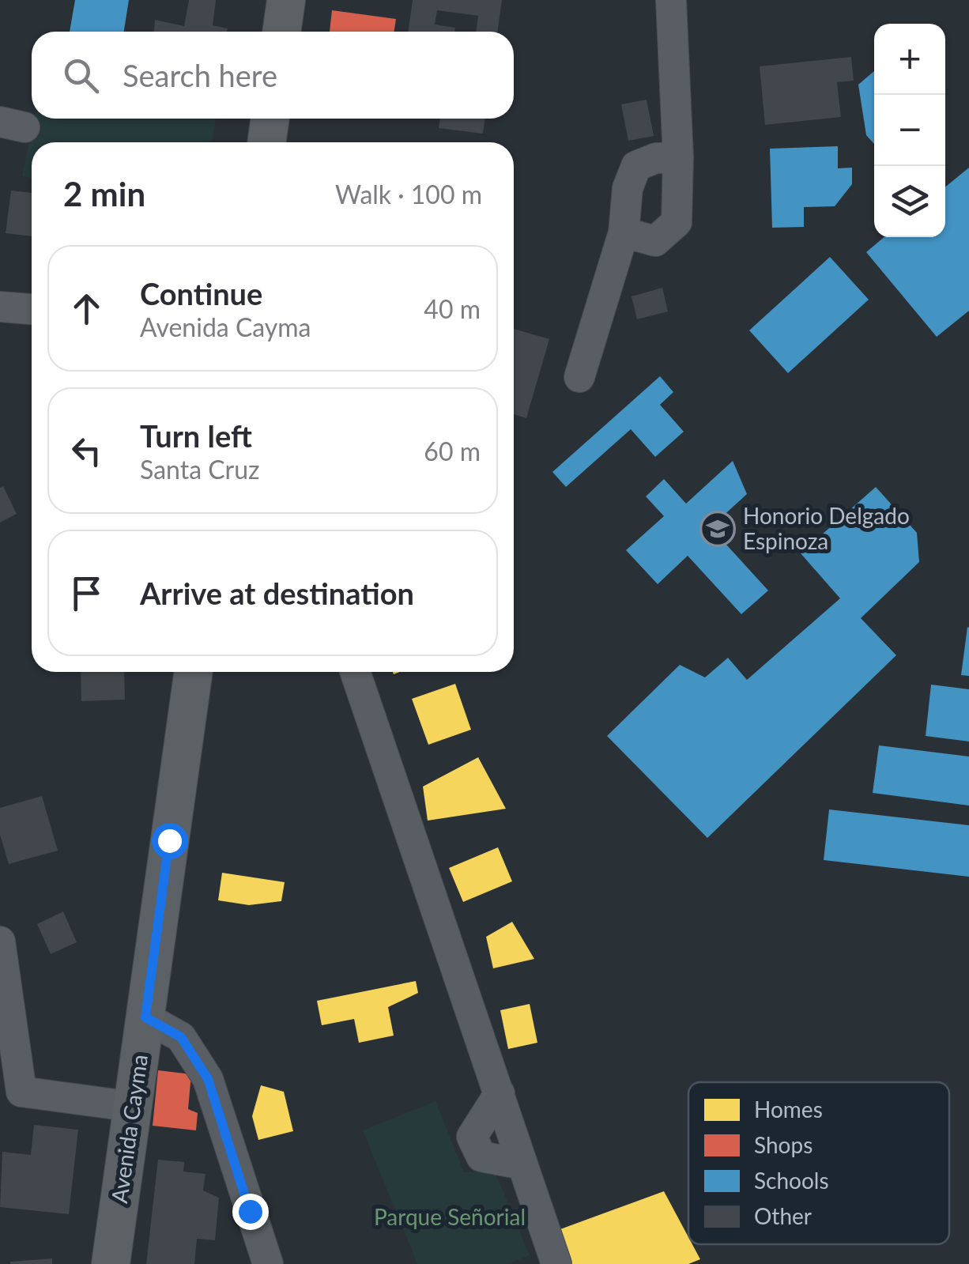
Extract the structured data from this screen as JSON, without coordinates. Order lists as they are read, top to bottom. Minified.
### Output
{"streets":{"main road":["Avenida Cayma"]},"parks":["Parque Señorial"],"places":{"school or university":["Honorio Delgado Espinoza"]},"legend":["Homes","Shops","Schools","Other"],"page":{"map_buttons":["+","−"],"search":"Search here","heading":["2 min","Walk · 100 m"],"list":[["Continue","Avenida Cayma","40 m"],["Turn left","Santa Cruz","60 m"],"Arrive at destination"]}}
